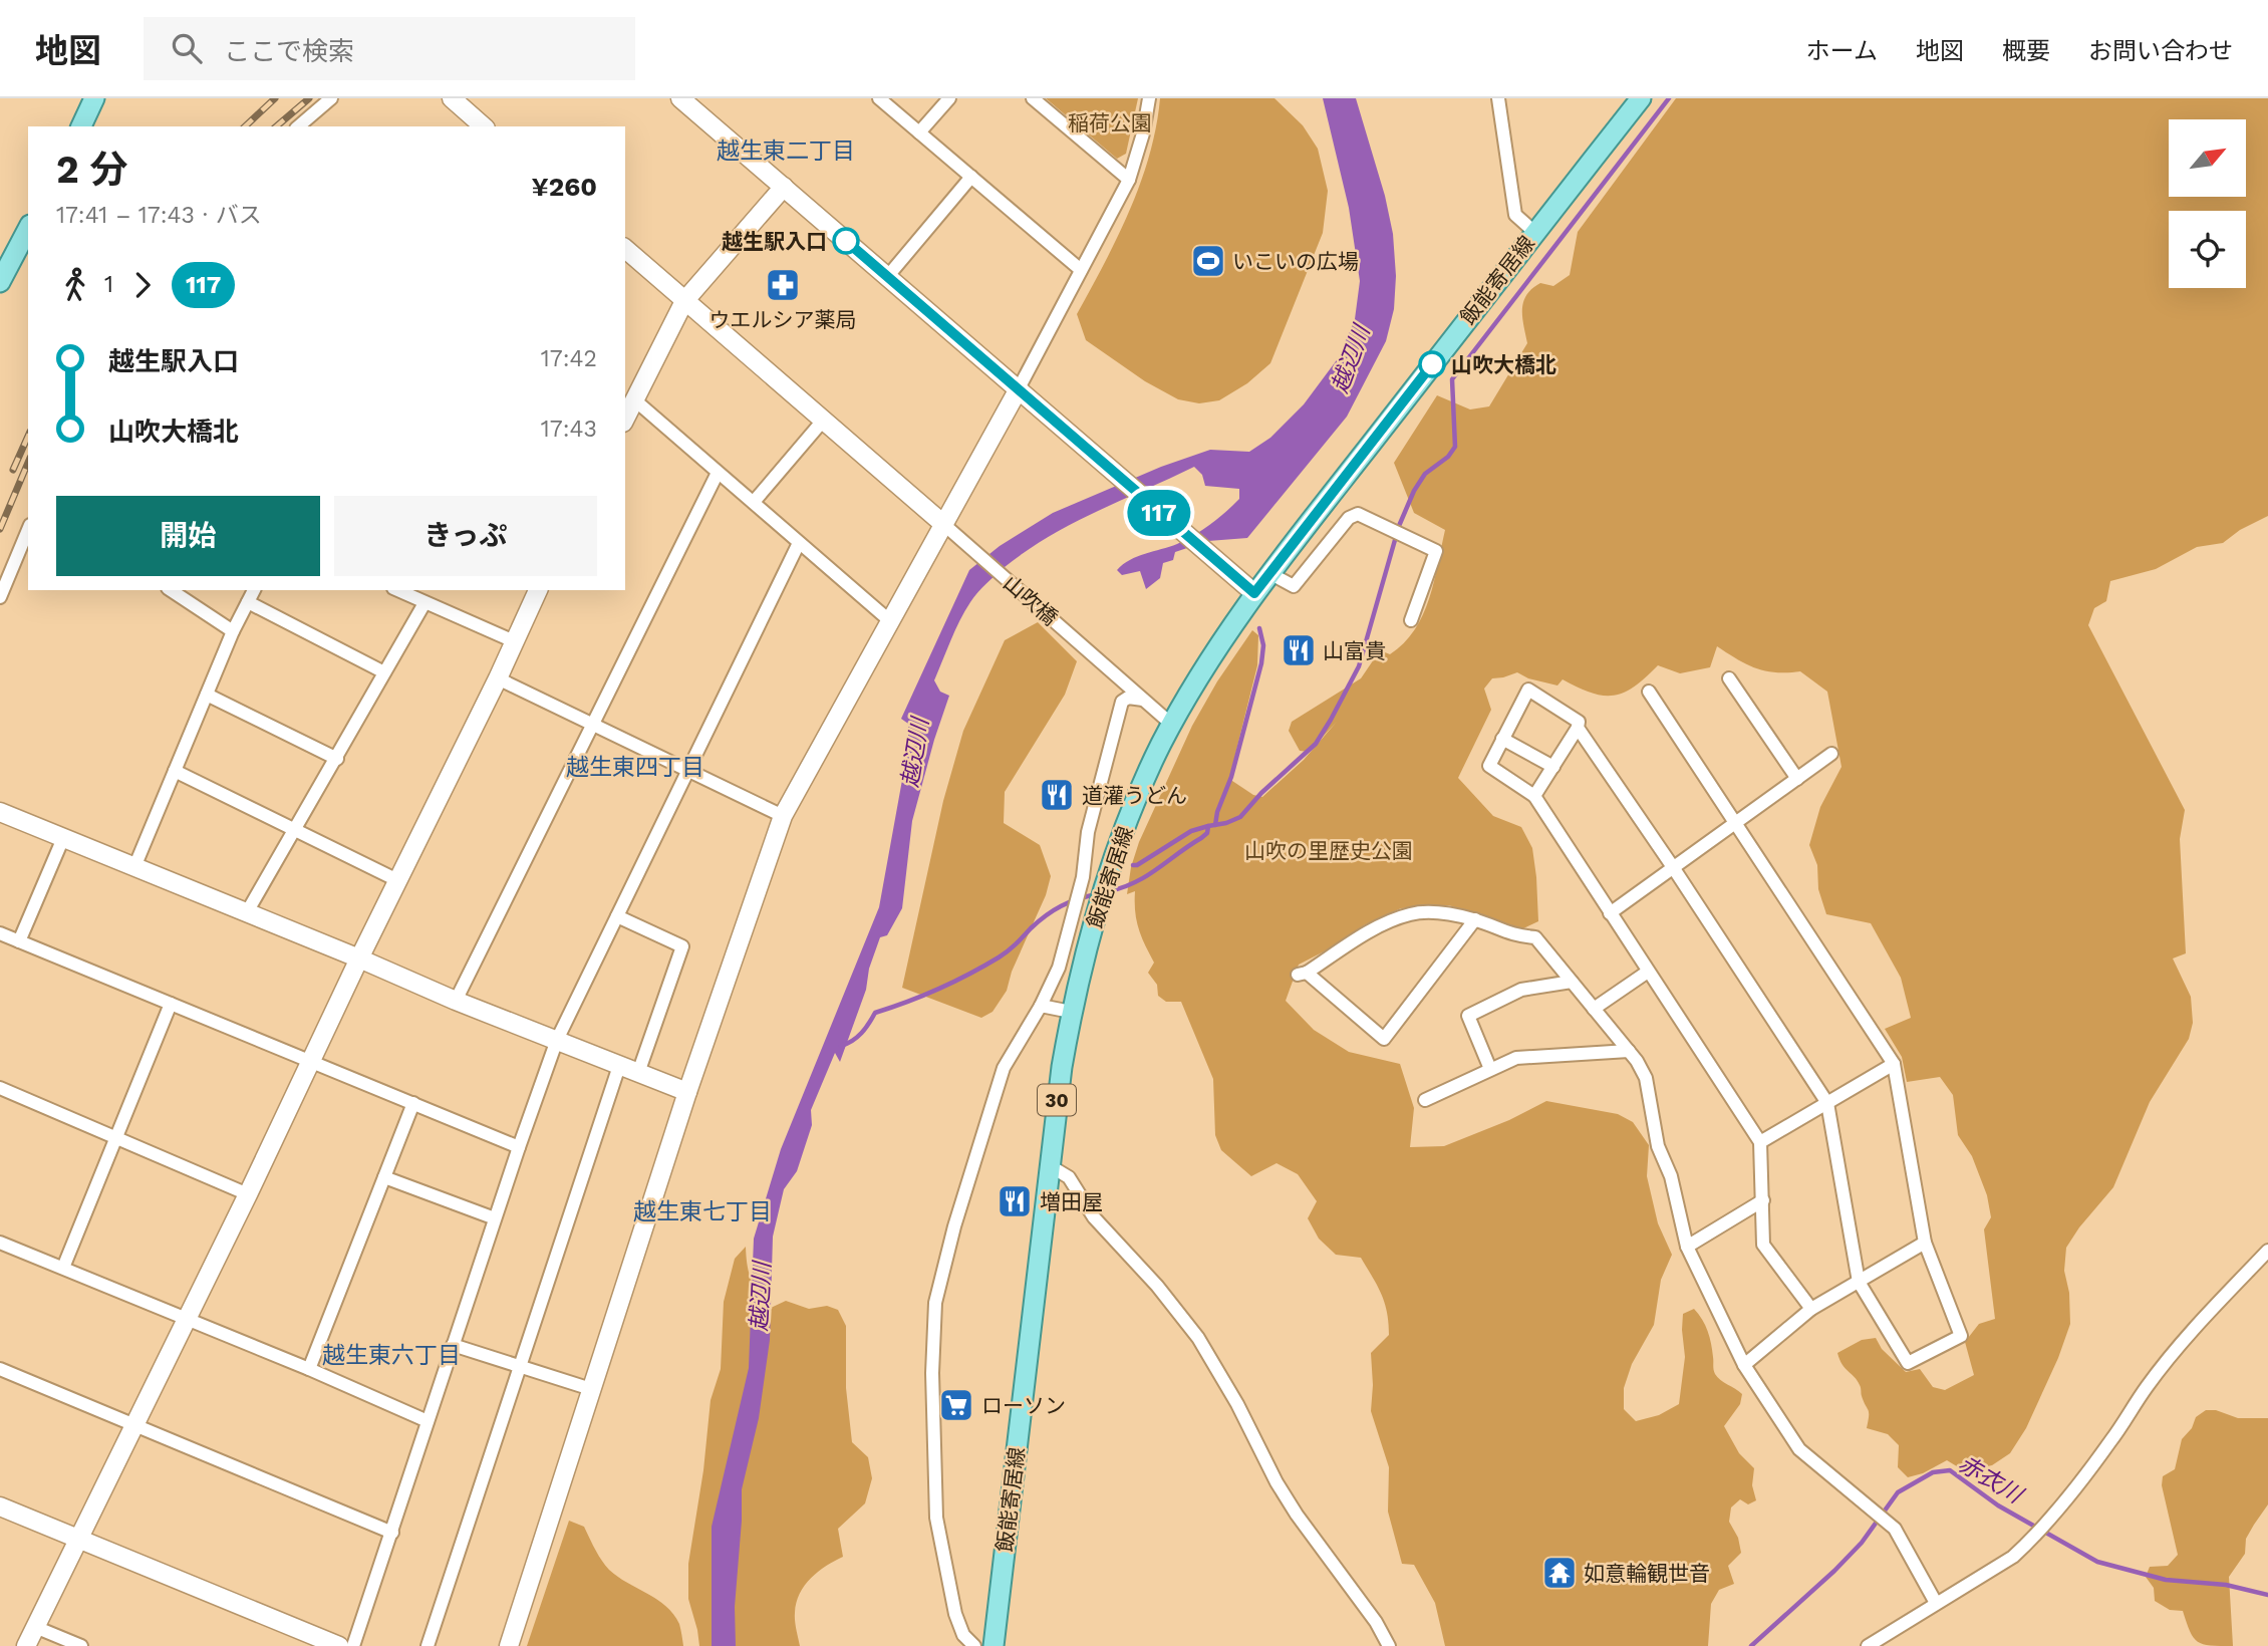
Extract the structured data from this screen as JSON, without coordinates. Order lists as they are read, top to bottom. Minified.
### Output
{"streets":{"main road":["飯能寄居線","30"],"street":["山吹橋"]},"crossings":[["飯能寄居線","山吹橋"]],"districts":["越生東二丁目","越生東四丁目","越生東七丁目","越生東六丁目"],"water":["越辺川","赤衣川"],"parks":["稲荷公園","山吹の里歴史公園"],"places":{"other":["越生駅入口","山吹大橋北"],"sports":["いこいの広場"],"pharmacy":["ウエルシア薬局"],"restaurant":["山富貴","道灌うどん","増田屋"],"supermarket":["ローソン"],"temple":["如意輪観世音"]},"lines":["bus line 117"],"north":"top right","page":{"header":"地図","search":"ここで検索","nav":["ホーム","地図","概要","お問い合わせ"],"on_map":"117","heading":["2 分","17:41 – 17:43 · バス","¥260"],"legs":["1","117"],"list":[{"name":"越生駅入口","value":"17:42"},{"name":"山吹大橋北","value":"17:43"}],"buttons":["開始","きっぷ"]}}
